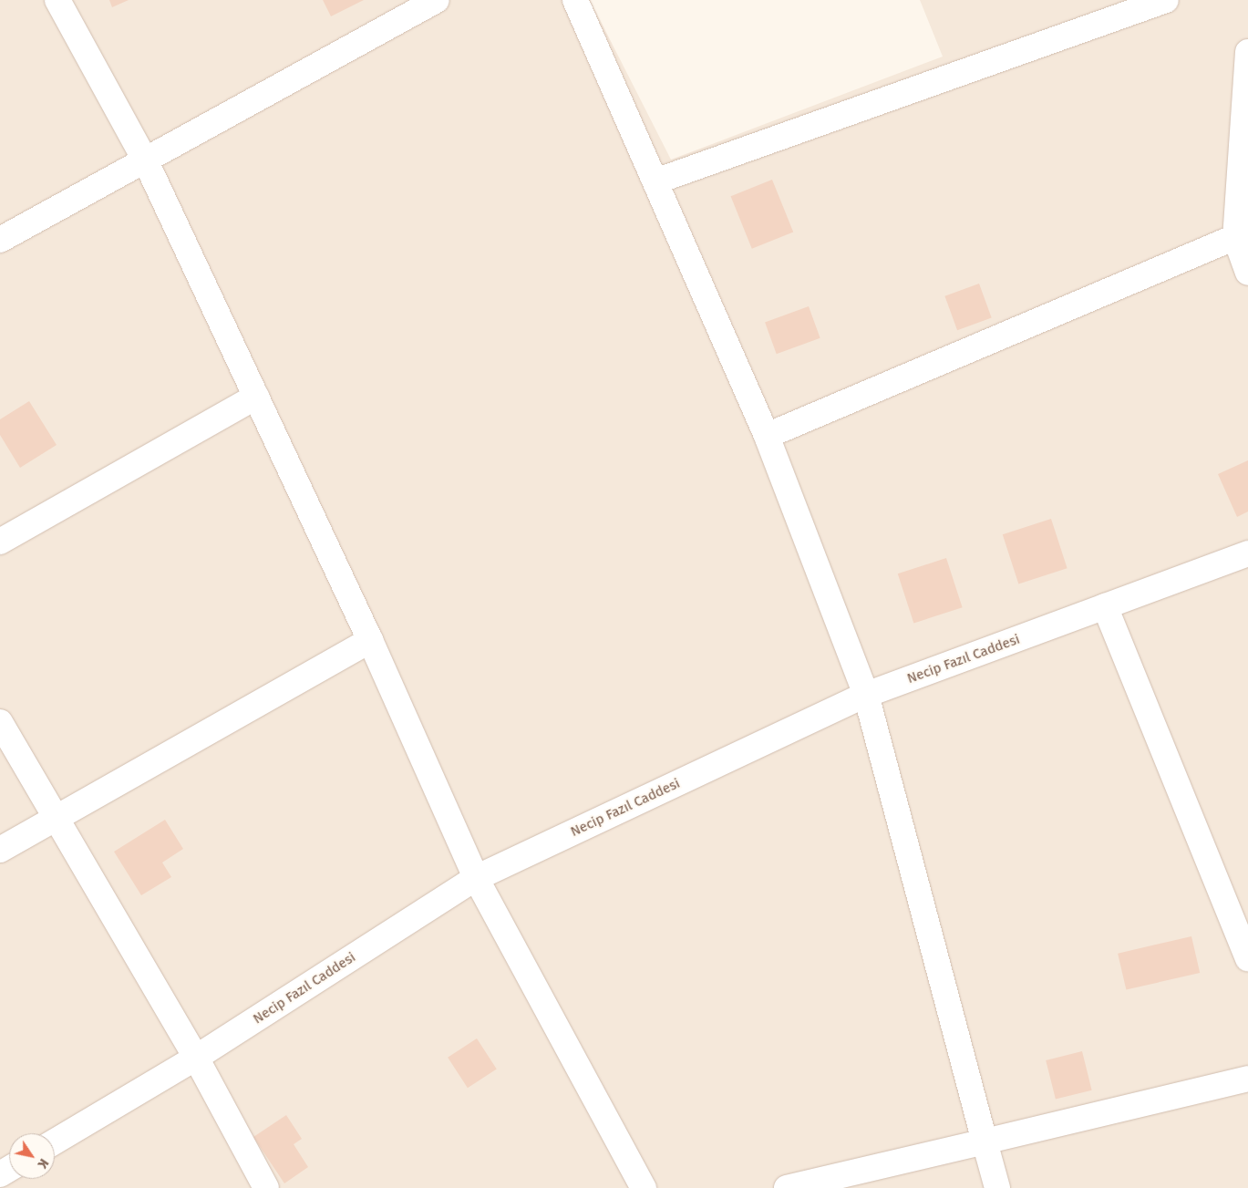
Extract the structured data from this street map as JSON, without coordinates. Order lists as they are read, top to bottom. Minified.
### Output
{"streets":{"street":["Necip Fazıl Caddesi"]},"north":"bottom right"}
